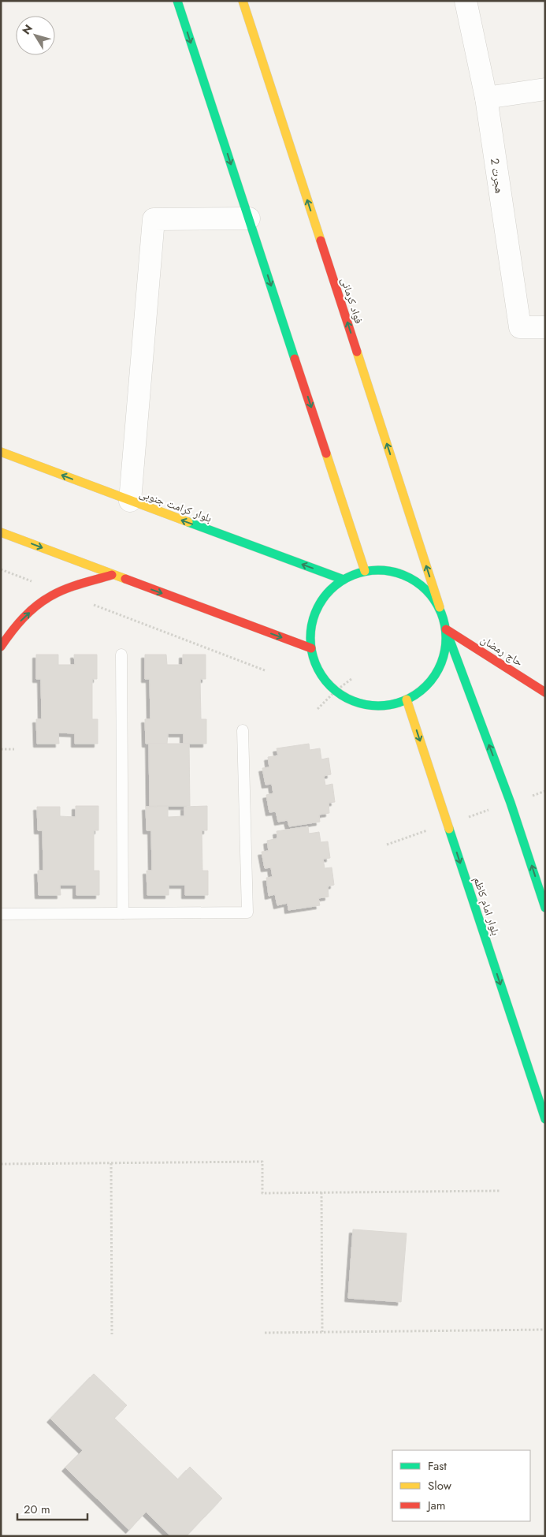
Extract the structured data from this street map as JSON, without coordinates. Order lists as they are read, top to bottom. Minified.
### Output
{"streets":{"street":["هجرت 2","فواد کرمانی","بلوار کرامت جنوبی","حاج رمضان","بلوار امام کاظم"]},"crossings":[["فواد کرمانی","بلوار کرامت جنوبی"],["فواد کرمانی","حاج رمضان"],["فواد کرمانی","بلوار امام کاظم"],["بلوار کرامت جنوبی","حاج رمضان"],["بلوار کرامت جنوبی","بلوار امام کاظم"],["حاج رمضان","بلوار امام کاظم"]],"legend":["Fast","Slow","Jam"],"scale_bar":"20 m","north":"top left"}
